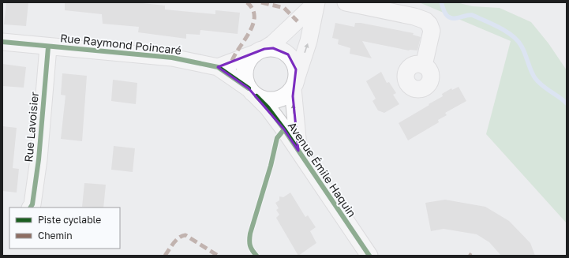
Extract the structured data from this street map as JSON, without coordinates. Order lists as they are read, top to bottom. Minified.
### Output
{"streets":{"street":["Rue Raymond Poincaré","Rue Lavoisier","Avenue Émile Haquin"]},"crossings":[["Rue Raymond Poincaré","Rue Lavoisier"],["Rue Raymond Poincaré","Avenue Émile Haquin"]],"legend":["Piste cyclable","Chemin"]}
